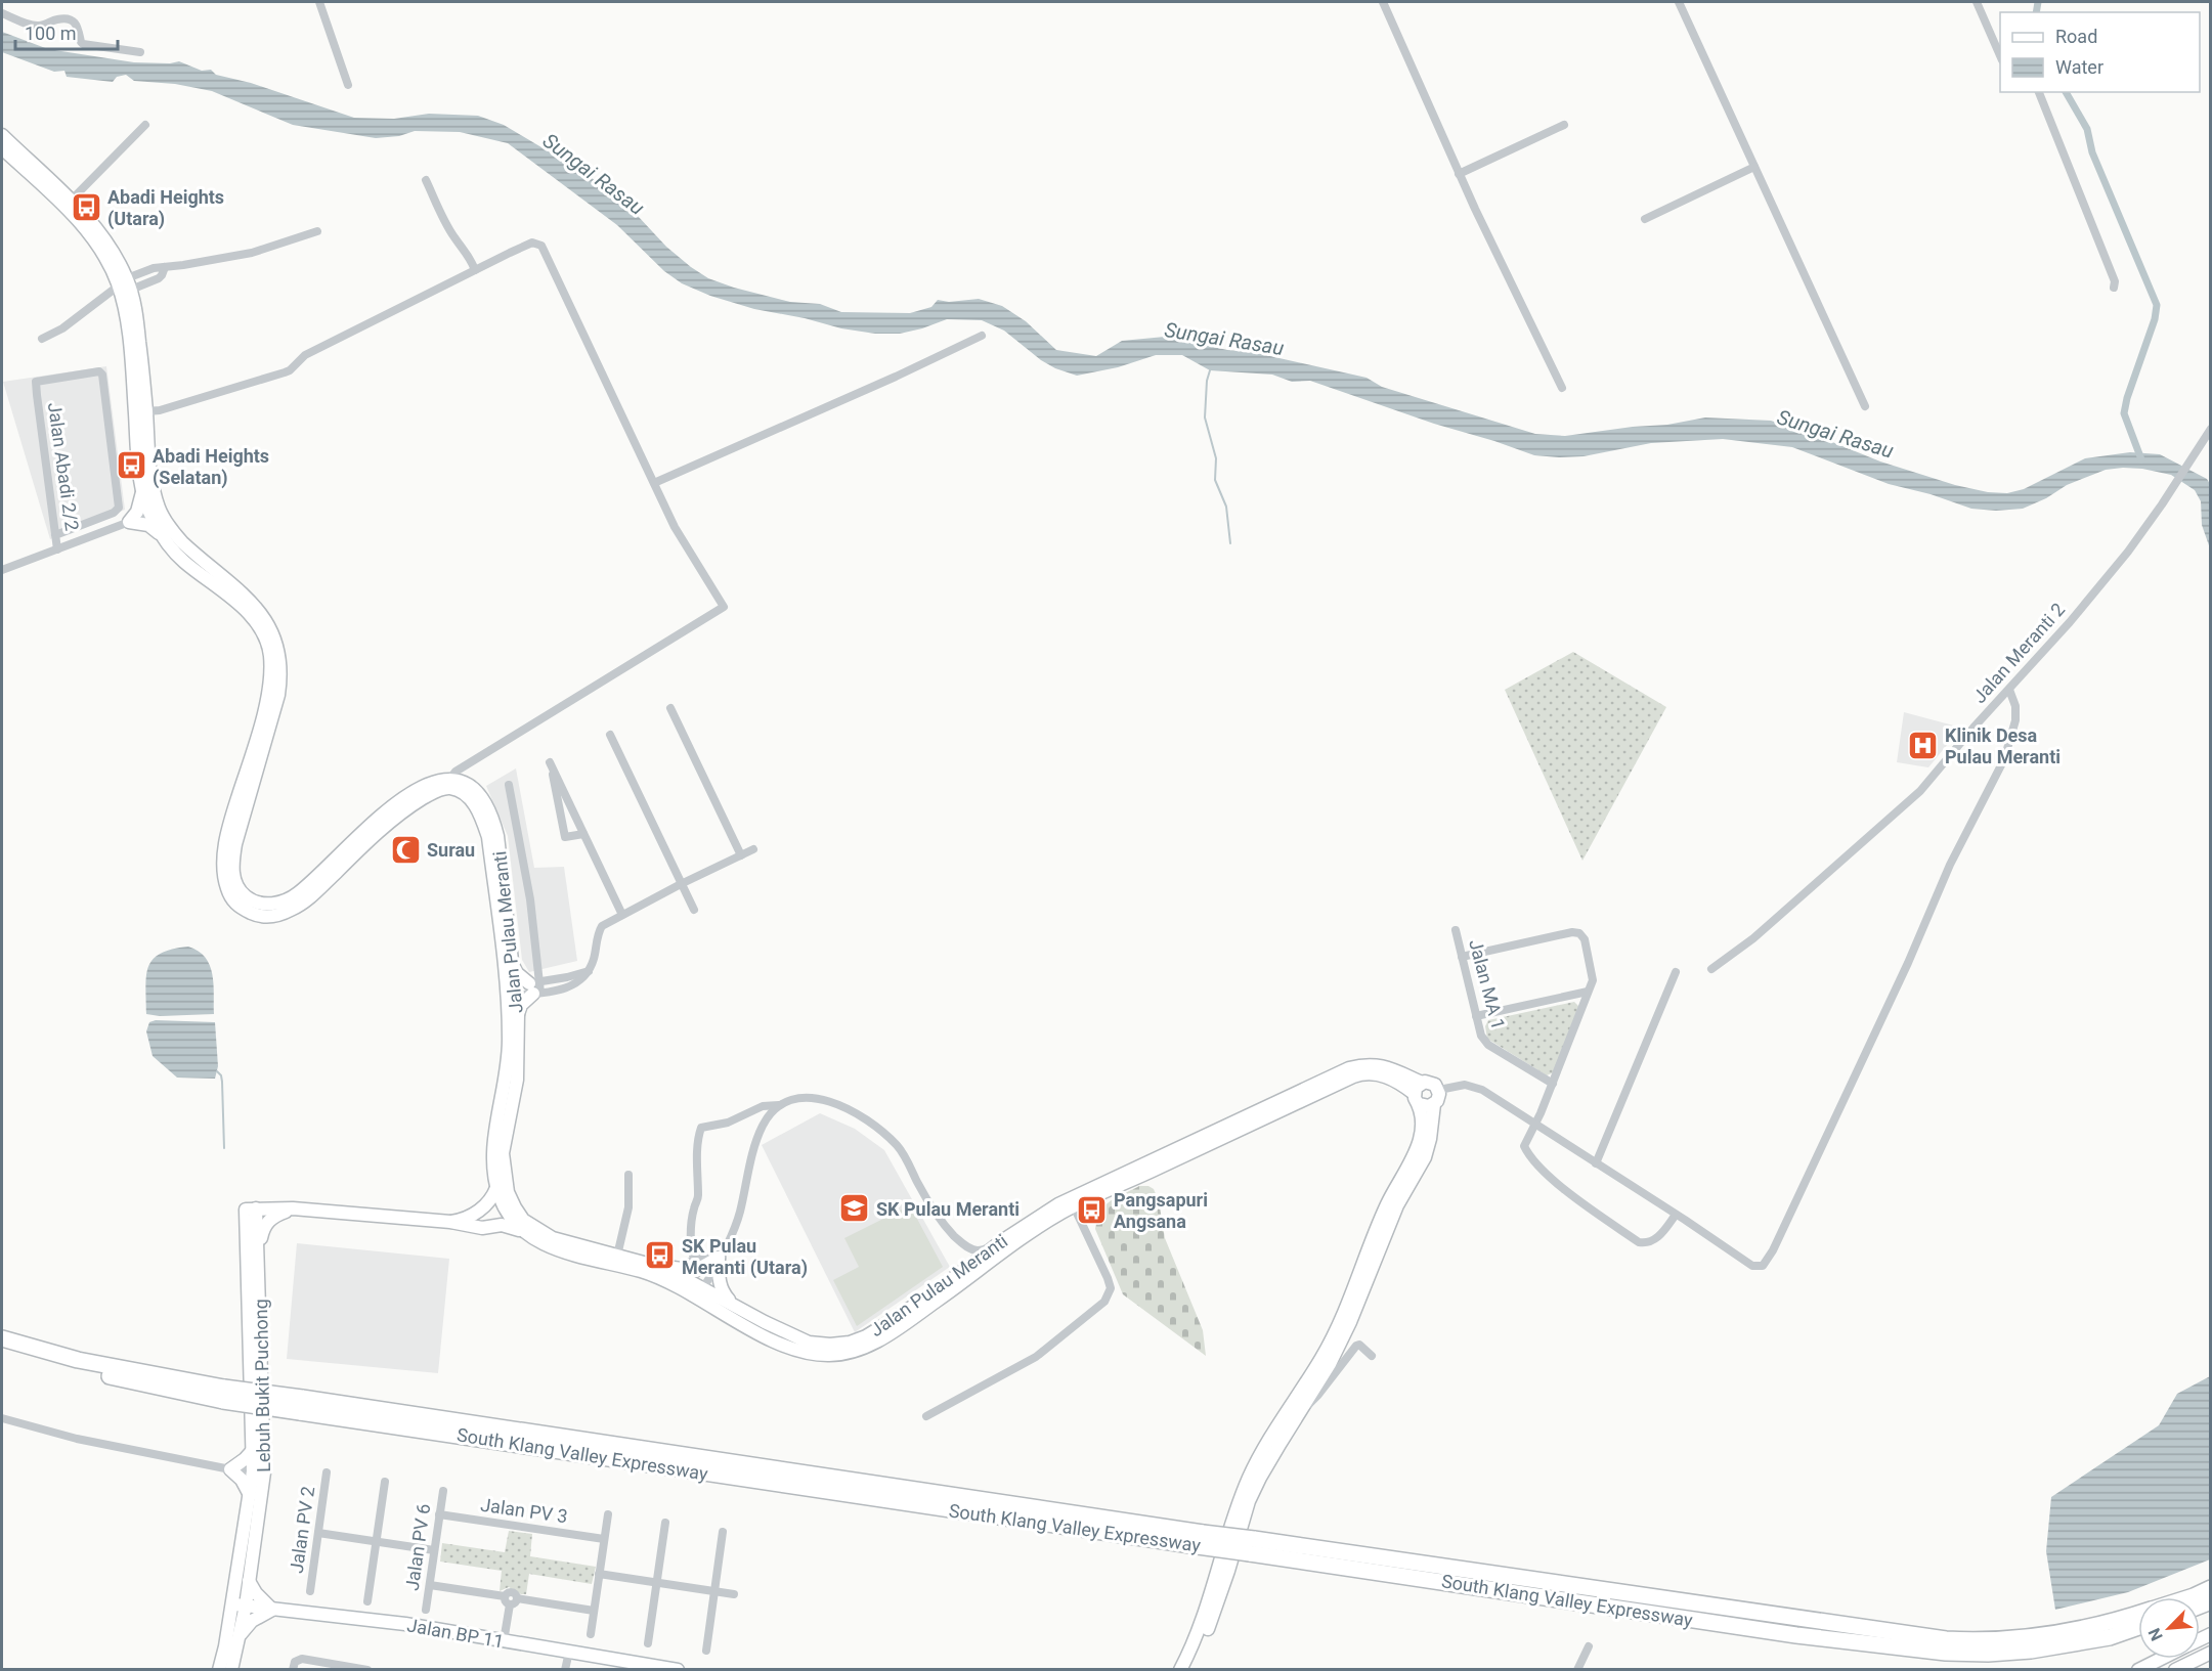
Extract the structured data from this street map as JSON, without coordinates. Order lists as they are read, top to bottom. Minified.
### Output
{"streets":{"highway":["South Klang Valley Expressway"],"main road":["Jalan Pulau Meranti","Lebuh Bukit Puchong","Jalan BP 11"],"street":["Jalan Abadi 2/2","Jalan Meranti 2","Jalan MA 1","Jalan PV 3","Jalan PV 2","Jalan PV 6"]},"crossings":[["Lebuh Bukit Puchong","Jalan BP 11"],["Jalan PV 3","Jalan PV 6"]],"water":["Sungai Rasau"],"places":{"bus stop":["Abadi Heights (Utara)","Abadi Heights (Selatan)","Pangsapuri Angsana","SK Pulau Meranti (Utara)"],"hospital":["Klinik Desa Pulau Meranti"],"mosque":["Surau"],"school or university":["SK Pulau Meranti"]},"legend":["Road","Water"],"scale_bar":"100 m","north":"bottom left"}
